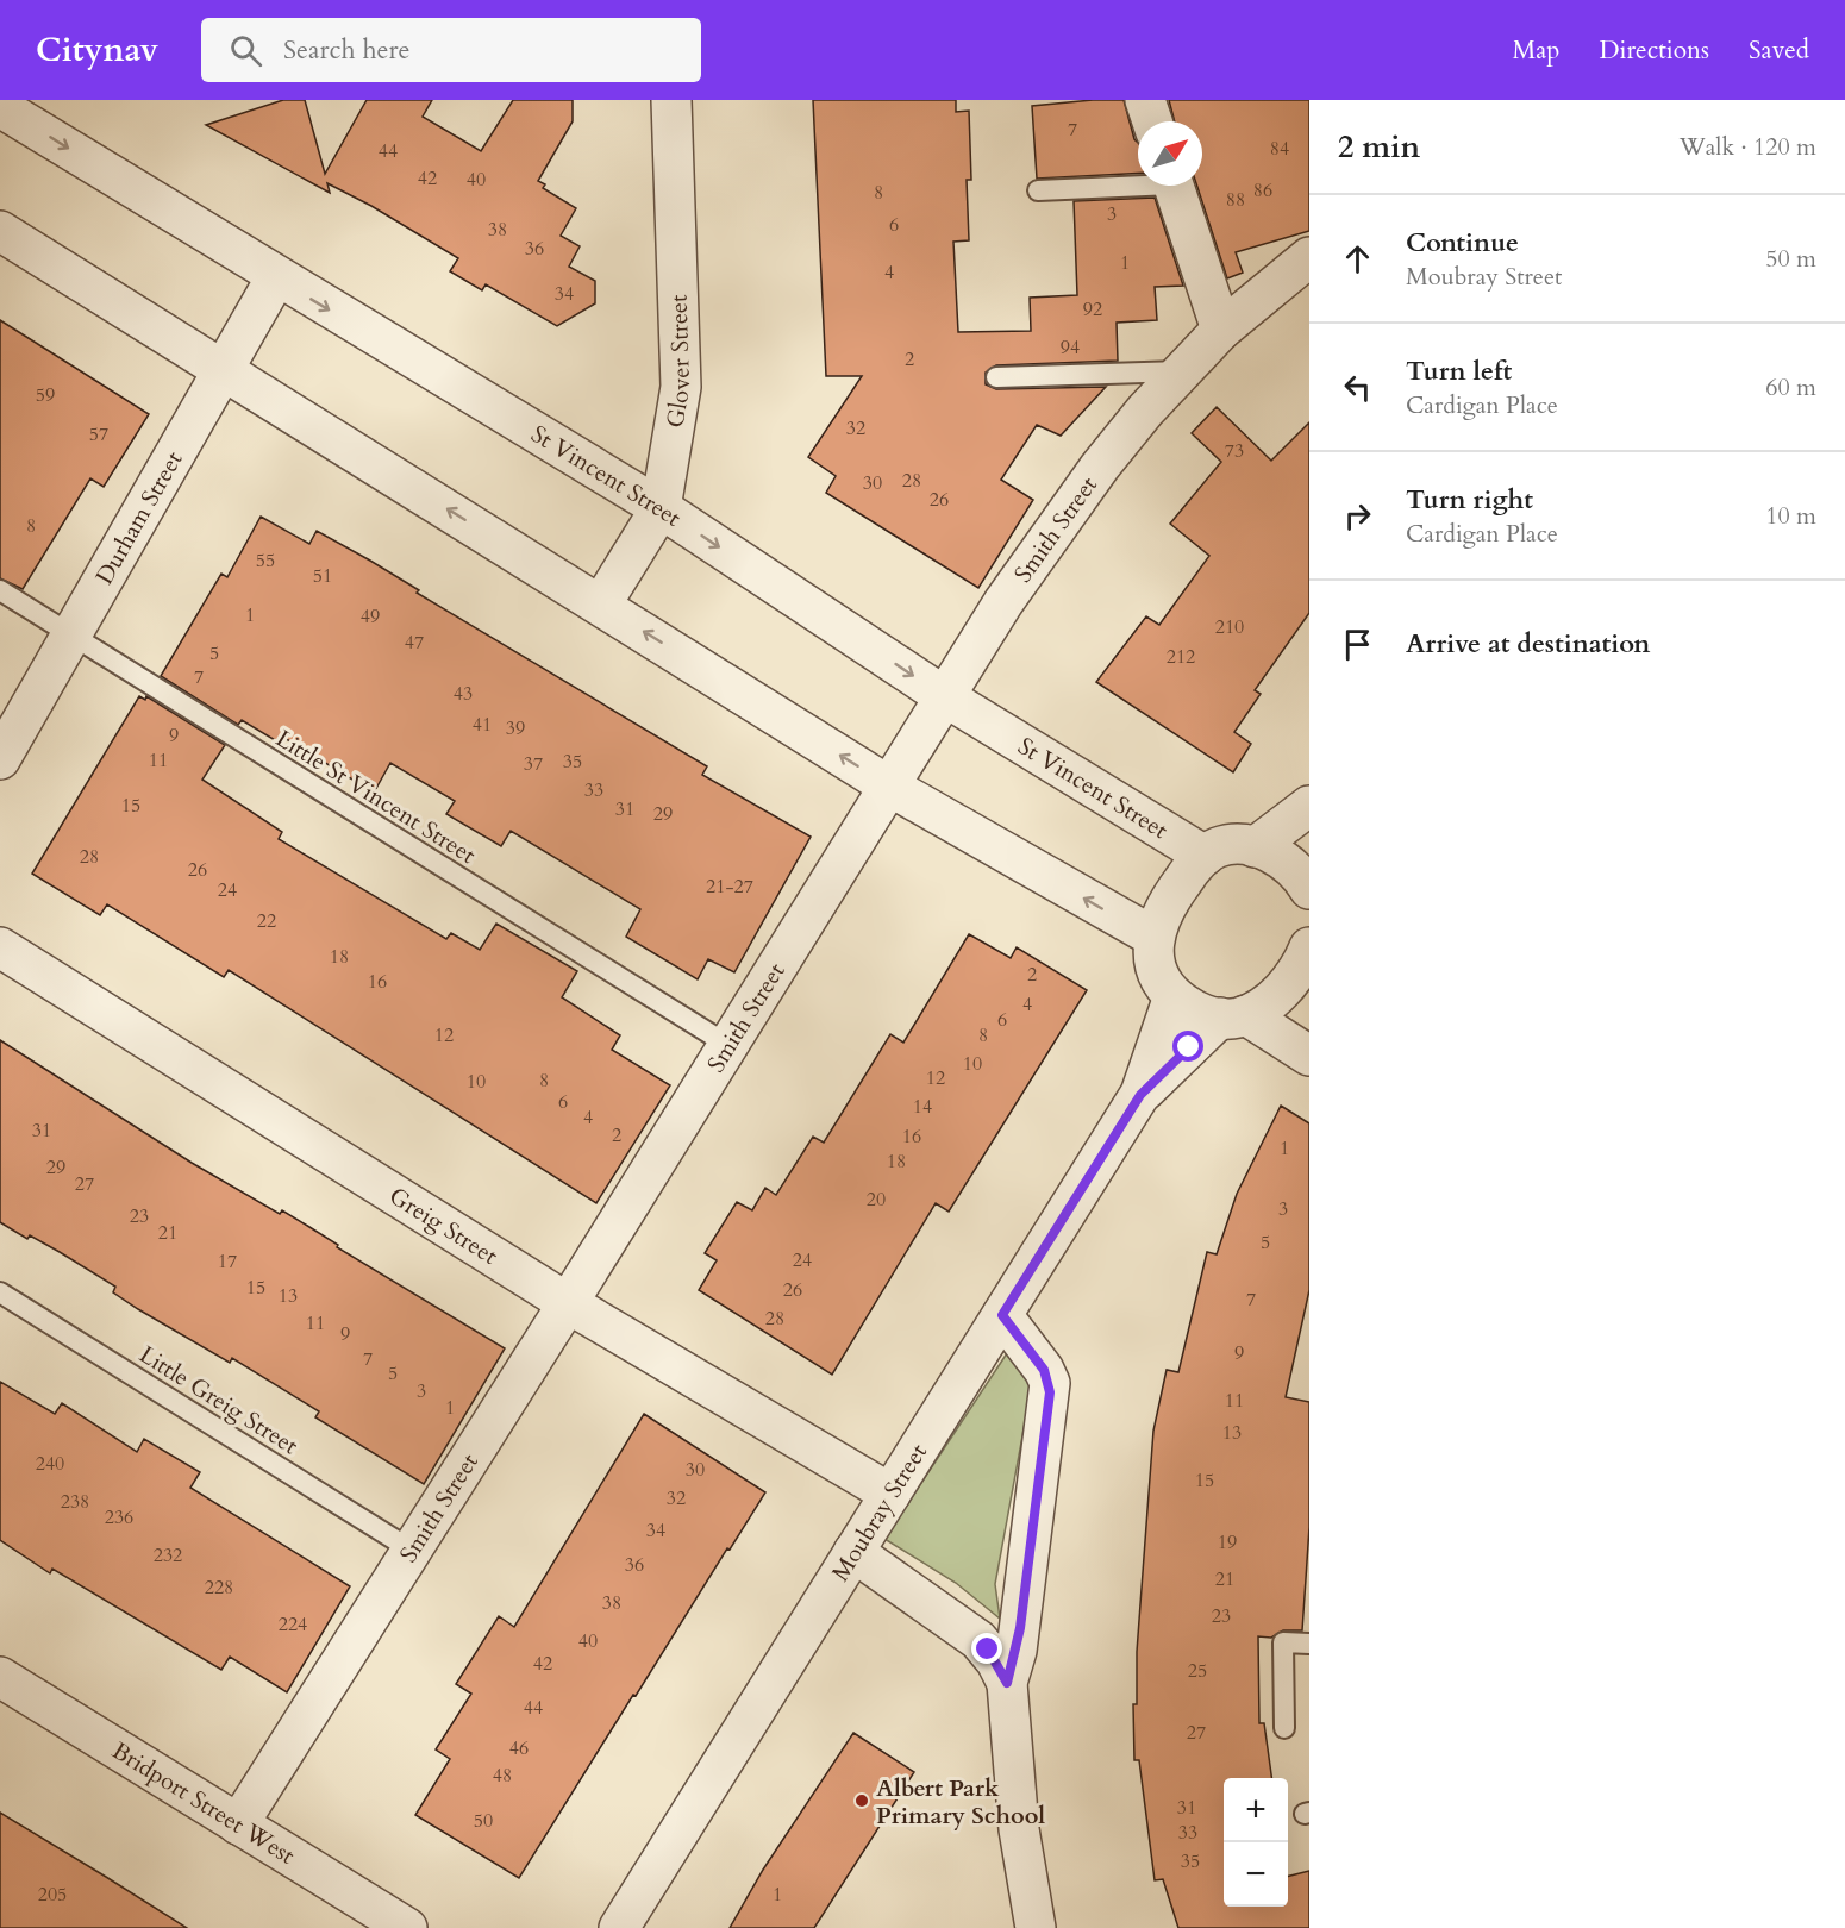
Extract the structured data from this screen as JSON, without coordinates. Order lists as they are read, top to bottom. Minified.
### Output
{"streets":{"street":["Glover Street","St Vincent Street","Durham Street","Smith Street","Greig Street","Moubray Street","Bridport Street West"],"lane":["Little St Vincent Street","Little Greig Street"]},"crossings":[["Glover Street","St Vincent Street"],["St Vincent Street","Durham Street"],["St Vincent Street","Smith Street"],["Durham Street","Little St Vincent Street"],["Smith Street","Little St Vincent Street"],["Smith Street","Greig Street"],["Smith Street","Little Greig Street"],["Smith Street","Bridport Street West"],["Greig Street","Moubray Street"]],"places":["Albert Park Primary School"],"house_numbers":["7","84","44","42","40","86","8","88","3","6","38","36","1","4","34","92","94","2","59","32","57","73","28","30","26","8","55","51","1","49","210","47","5","212","7","43","41","39","9","11","35","37","33","15","31","29","28","26","21-27","24","22","18","2","16","4","6","12","8","10","12","8","10","6","14","4","31","2","16","1","18","29","27","20","3","23","21","5","24","17","15","26","13","7","28","11","9","9","7","5","3","11","1","13","240","30","15","32","238","236","34","19","232","36","21","228","38","23","224","40","42","25","44","27","46","48","31","50","33","35","205","1"],"north":"top right","page":{"header":"Citynav","search":"Search here","nav":["Map","Directions","Saved"],"heading":["2 min","Walk · 120 m"],"list":[["Continue","Moubray Street","50 m"],["Turn left","Cardigan Place","60 m"],["Turn right","Cardigan Place","10 m"],"Arrive at destination"],"map_buttons":["+","−"]}}
